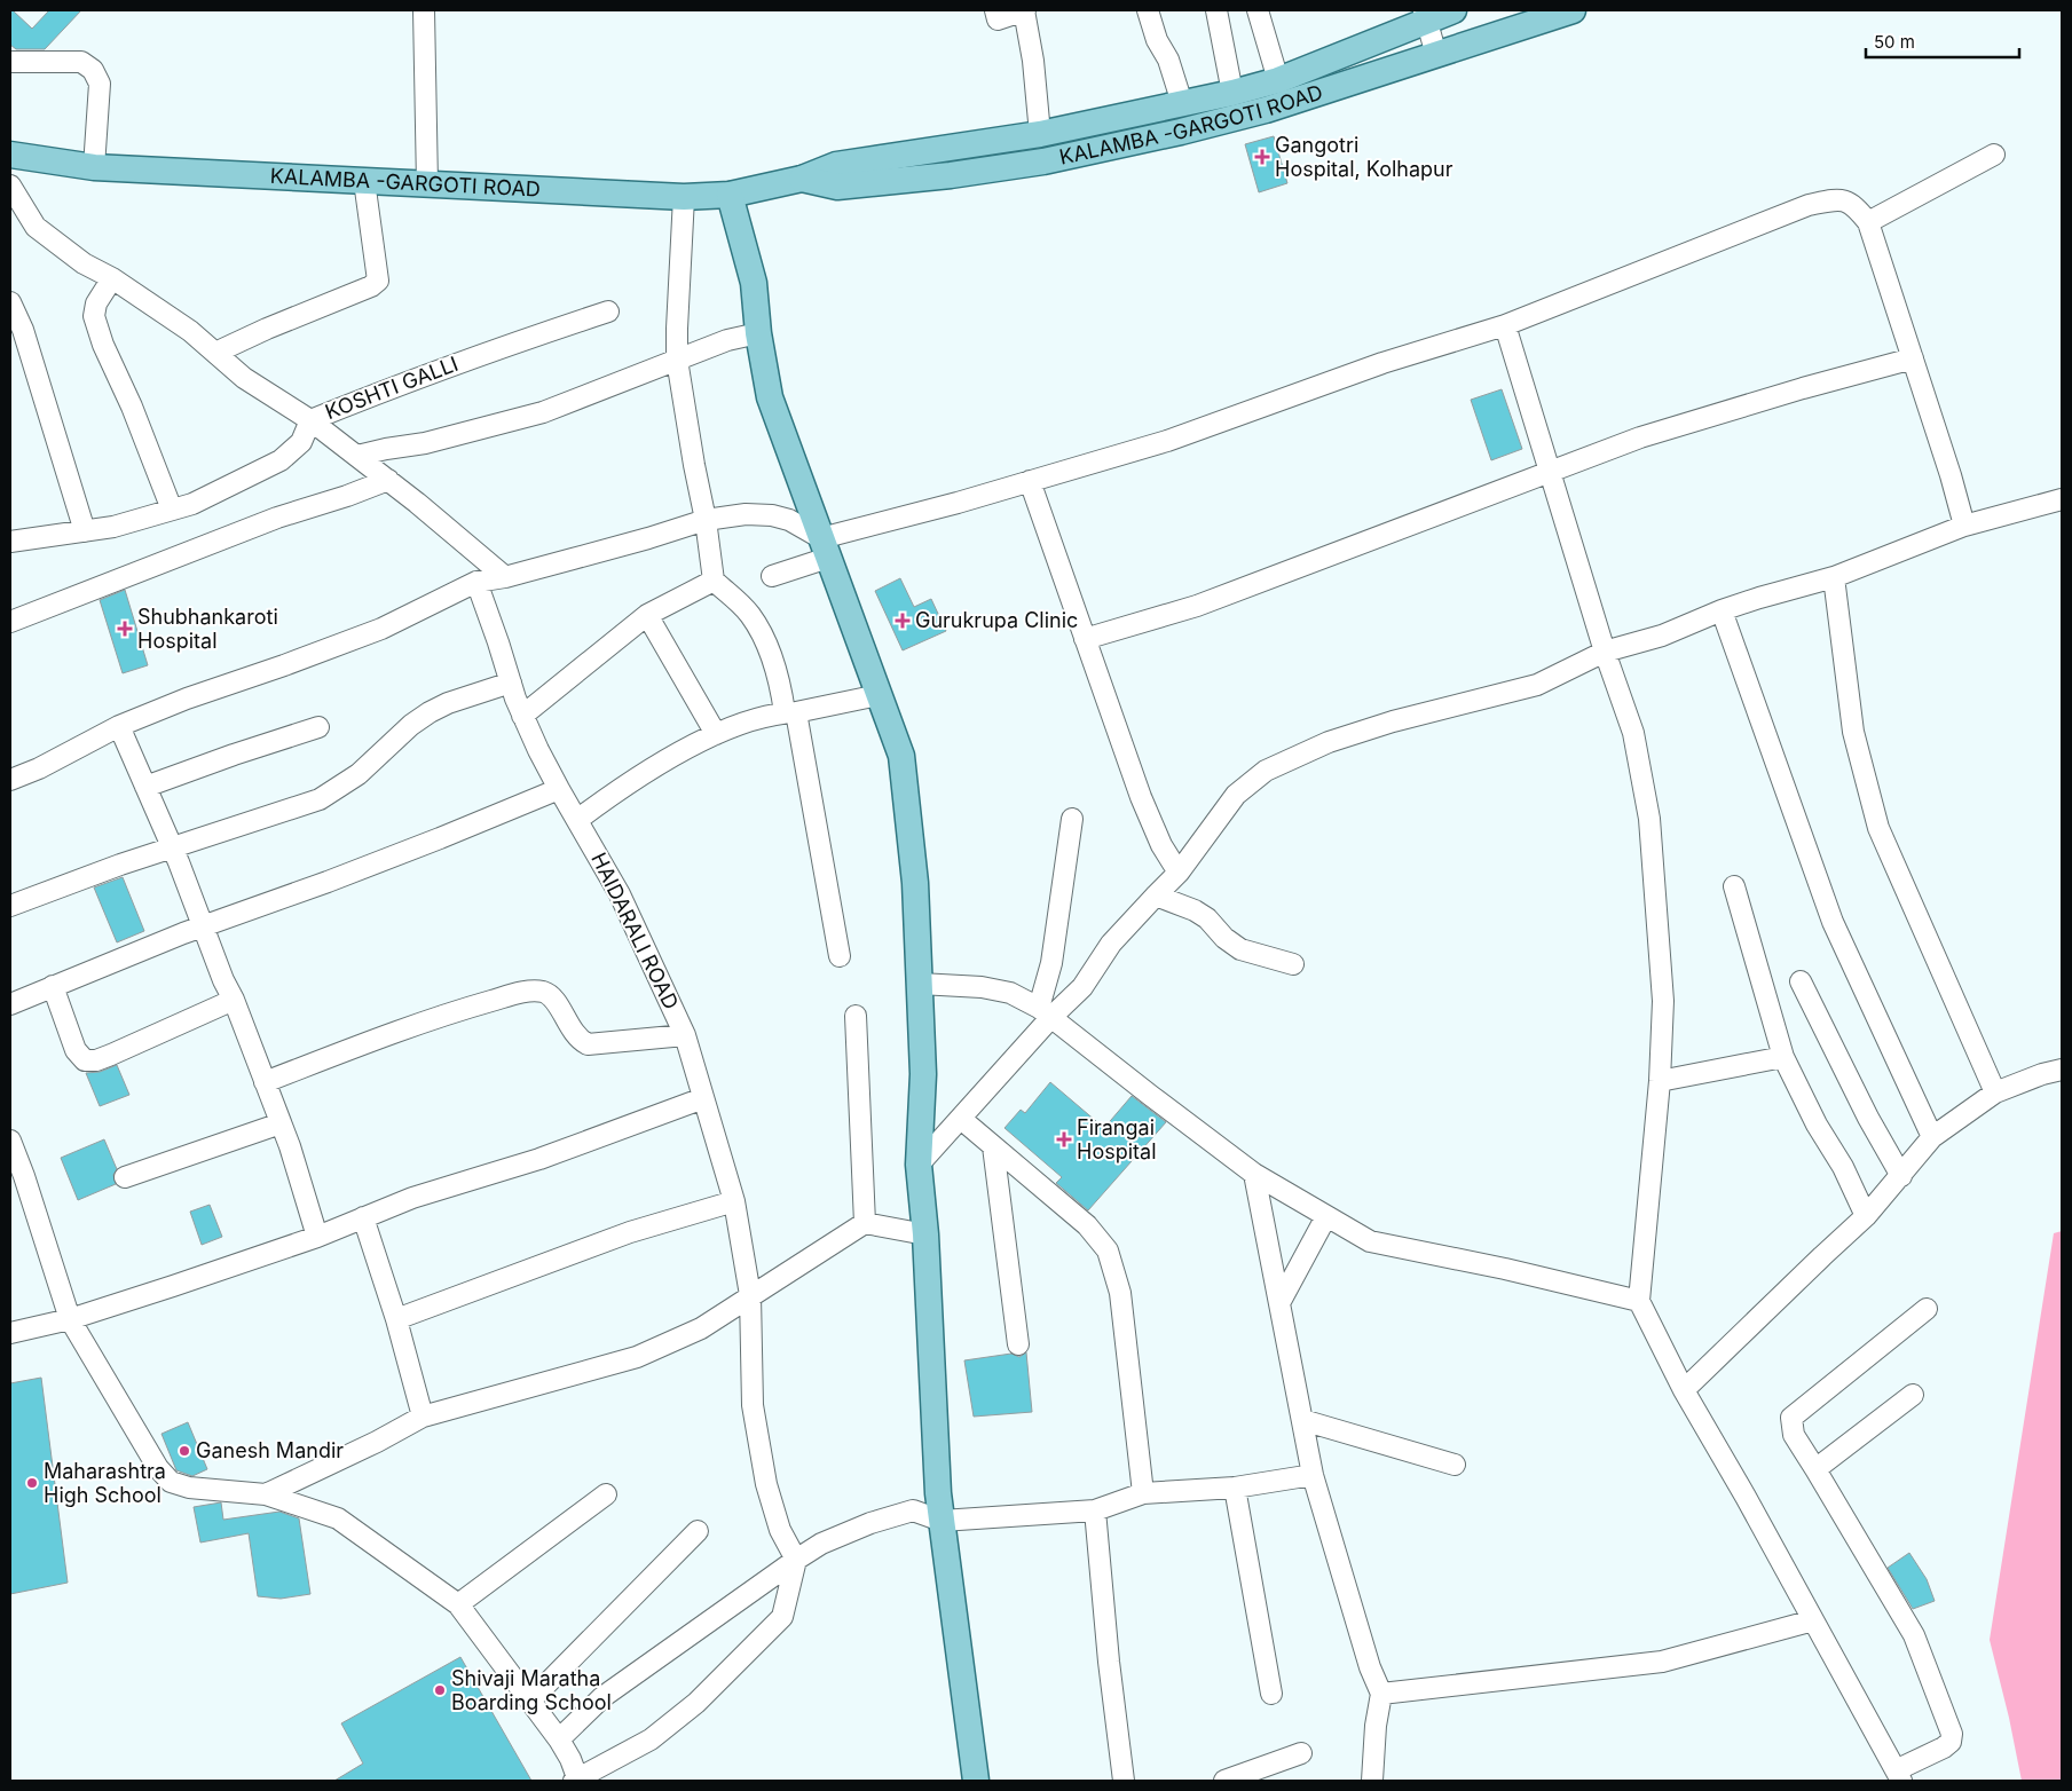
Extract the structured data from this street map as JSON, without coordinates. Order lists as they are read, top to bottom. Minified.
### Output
{"streets":{"main road":["KALAMBA -GARGOTI ROAD"],"street":["KOSHTI GALLI","HAIDARALI ROAD"]},"places":{"health":["Gangotri Hospital, Kolhapur","Gurukrupa Clinic","Shubhankaroti Hospital","Firangai Hospital"],"other":["Ganesh Mandir","Maharashtra High School","Shivaji Maratha Boarding School"]},"scale_bar":"50 m"}
